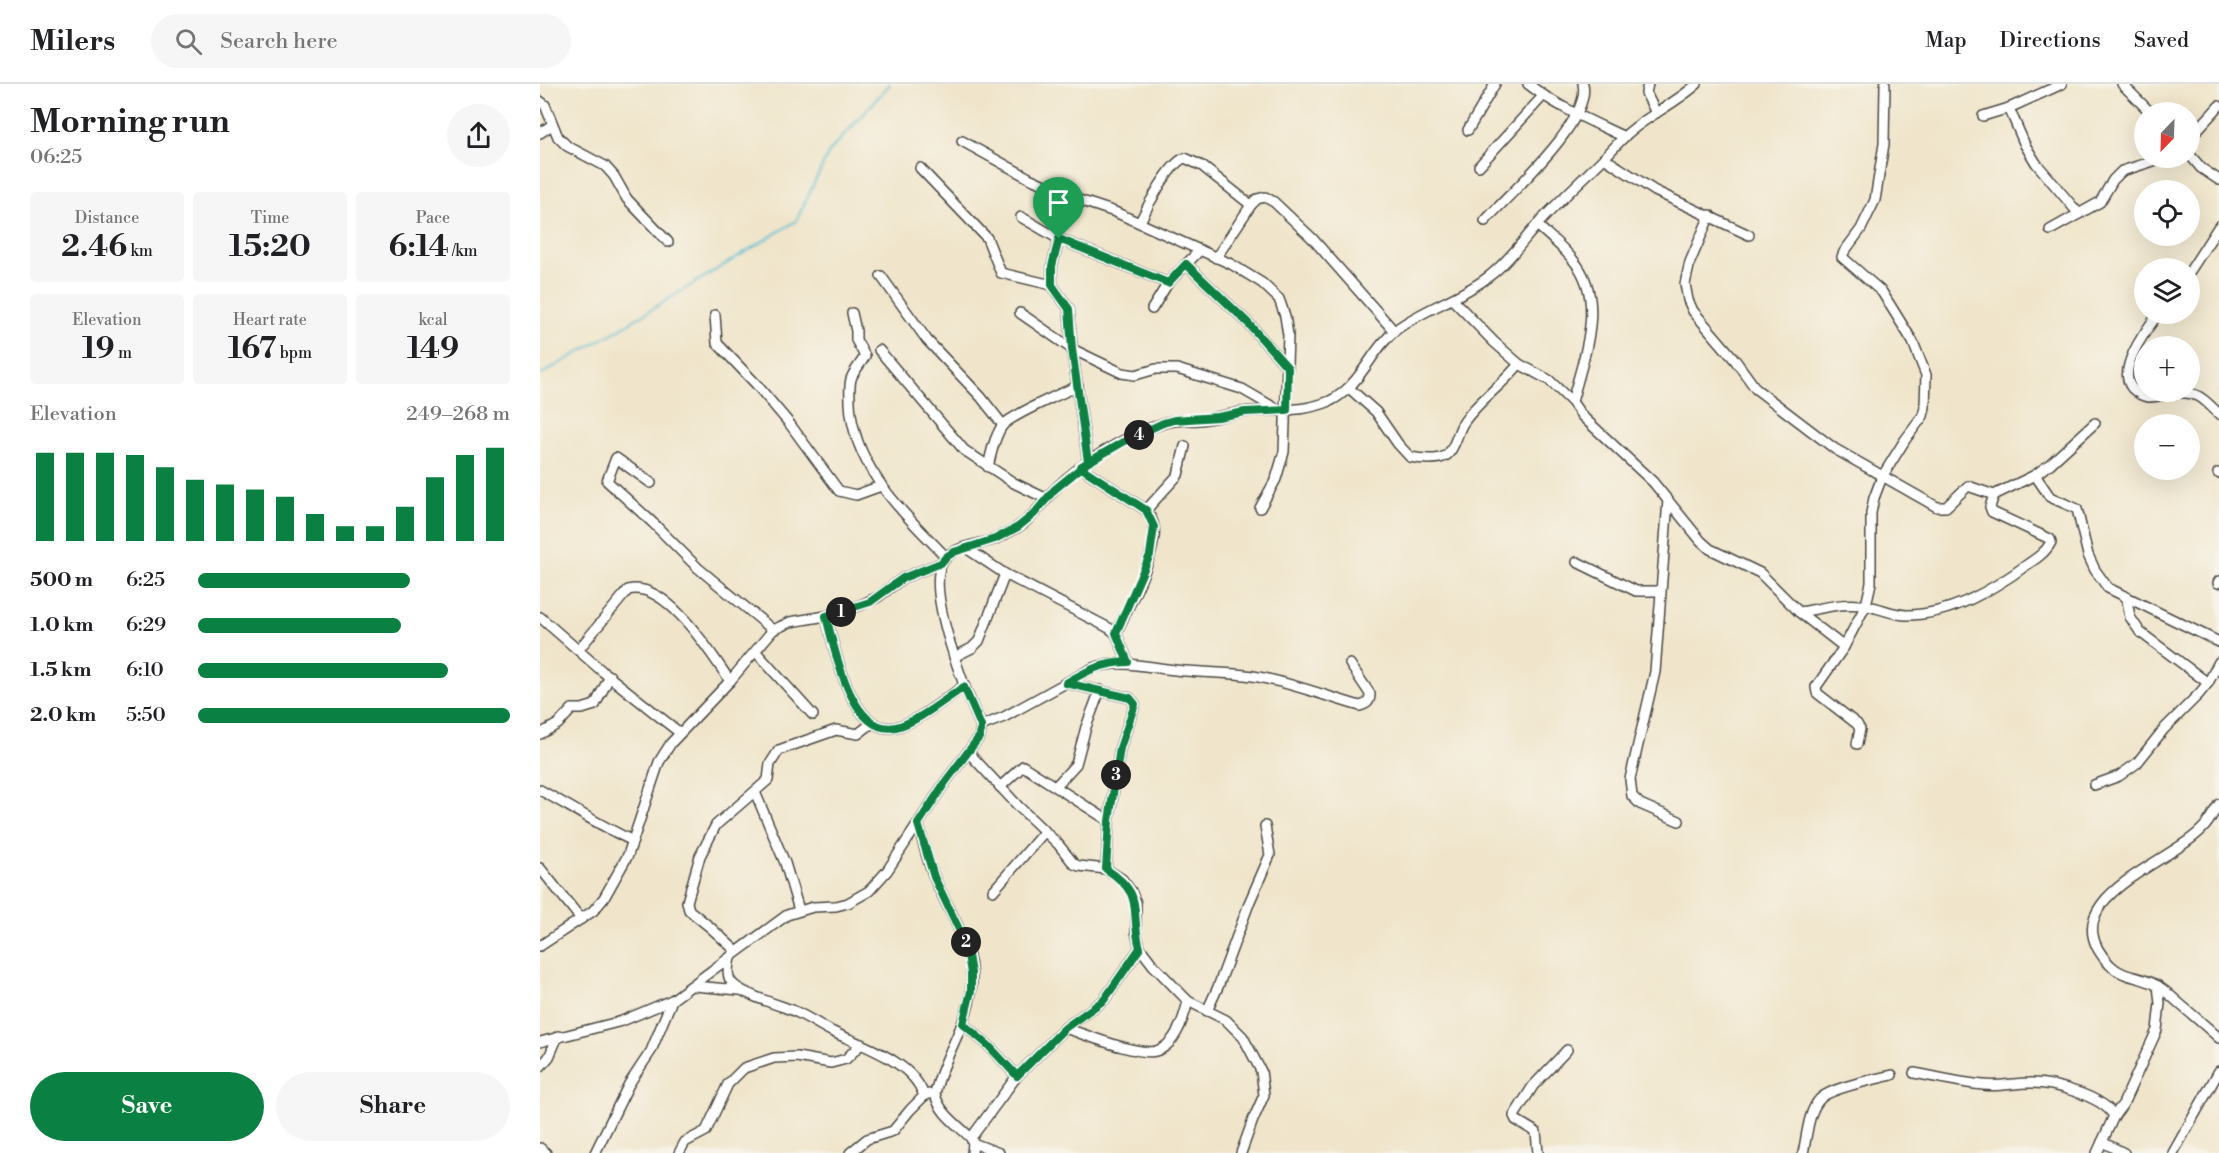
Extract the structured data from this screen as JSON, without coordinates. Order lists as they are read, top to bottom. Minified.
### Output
{"north":"bottom left","page":{"header":"Milers","search":"Search here","nav":["Map","Directions","Saved"],"heading":["Morning run","06:25"],"map_buttons":["+","−"],"stats":[["Distance","2.46 km"],["Time","15:20"],["Pace","6:14 /km"],["Elevation","19 m"],["Heart rate","167 bpm"],["kcal","149"]],"chart":["Elevation","249–268 m"],"pins":["4","1","3","2"],"list":[{"name":"500 m","note":"6:25"},{"name":"1.0 km","note":"6:29"},{"name":"1.5 km","note":"6:10"},{"name":"2.0 km","note":"5:50"}],"buttons":["Save","Share"]}}
